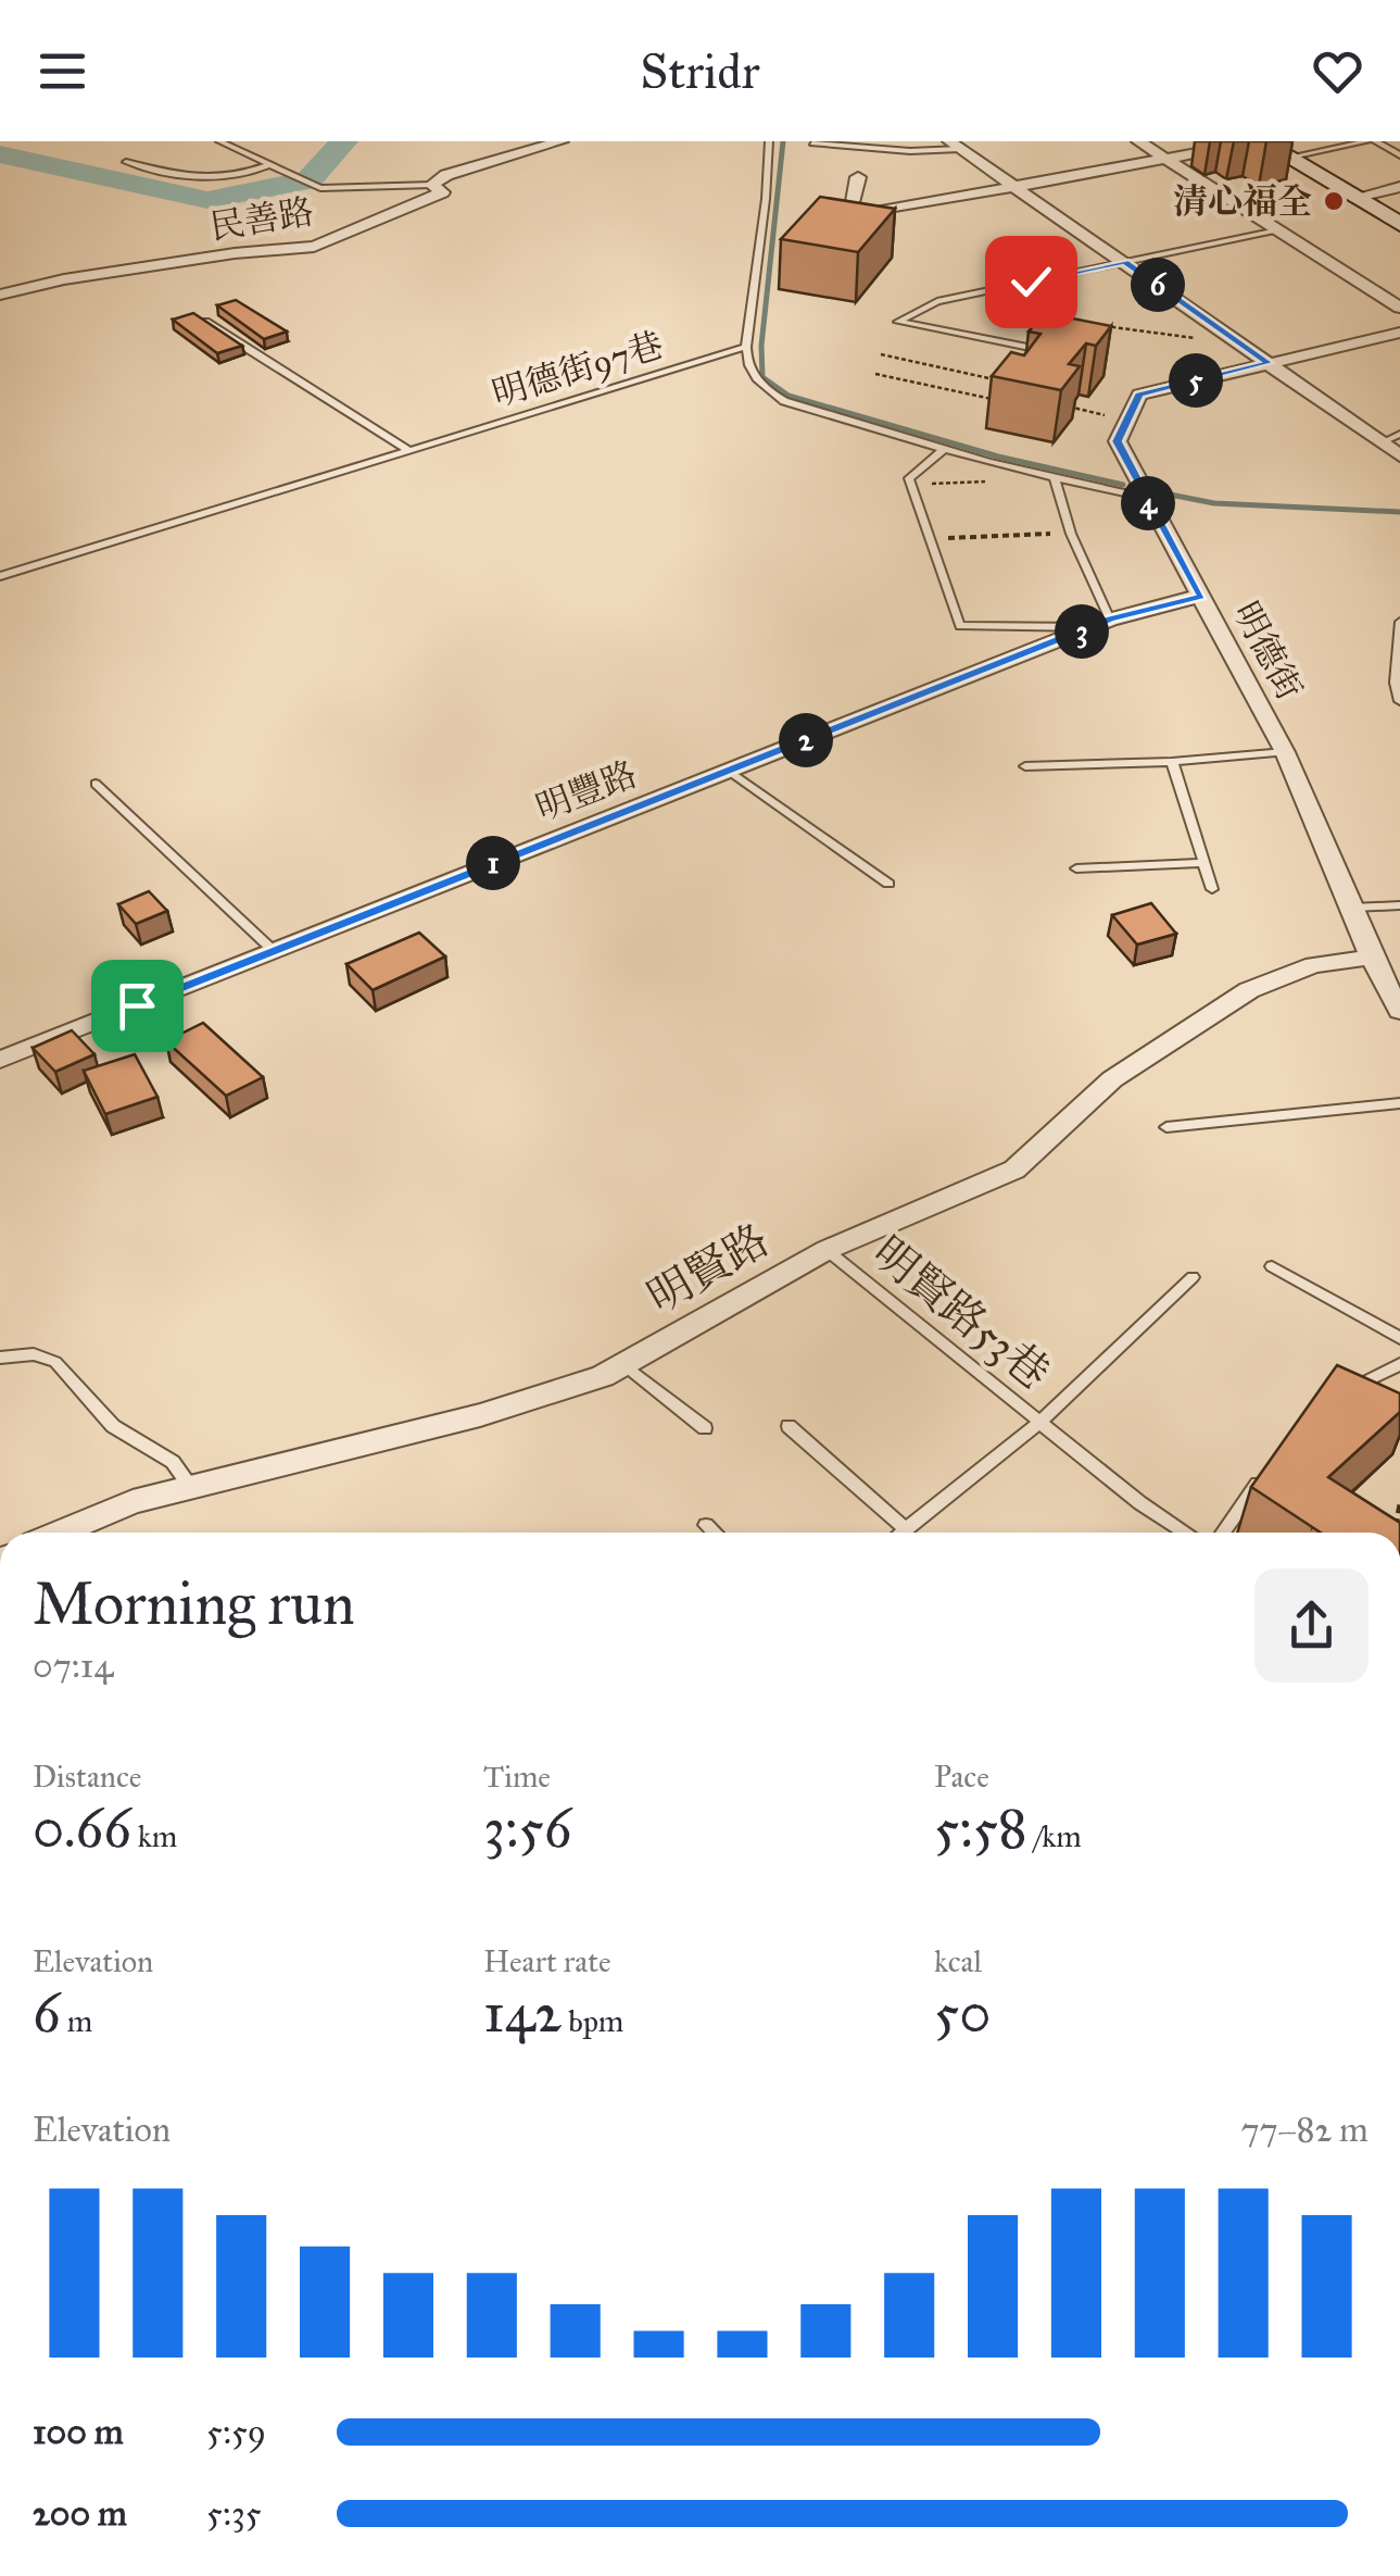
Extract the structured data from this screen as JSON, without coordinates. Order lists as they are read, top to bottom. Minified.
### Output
{"streets":{"street":["民善路","明德街","明豐路","明賢路"],"lane":["明德街97巷","明賢路53巷"]},"crossings":[["明德街","明豐路"],["明德街","明賢路"],["明賢路","明賢路53巷"]],"places":["清心福全"],"page":{"header":"Stridr","pins":["6","5","4","3","2","1"],"heading":["Morning run","07:14"],"stats":[["Distance","0.66 km"],["Time","3:56"],["Pace","5:58 /km"],["Elevation","6 m"],["Heart rate","142 bpm"],["kcal","50"]],"chart":["Elevation","77–82 m"],"list":[{"name":"100 m","note":"5:59"},{"name":"200 m","note":"5:35"}]}}
